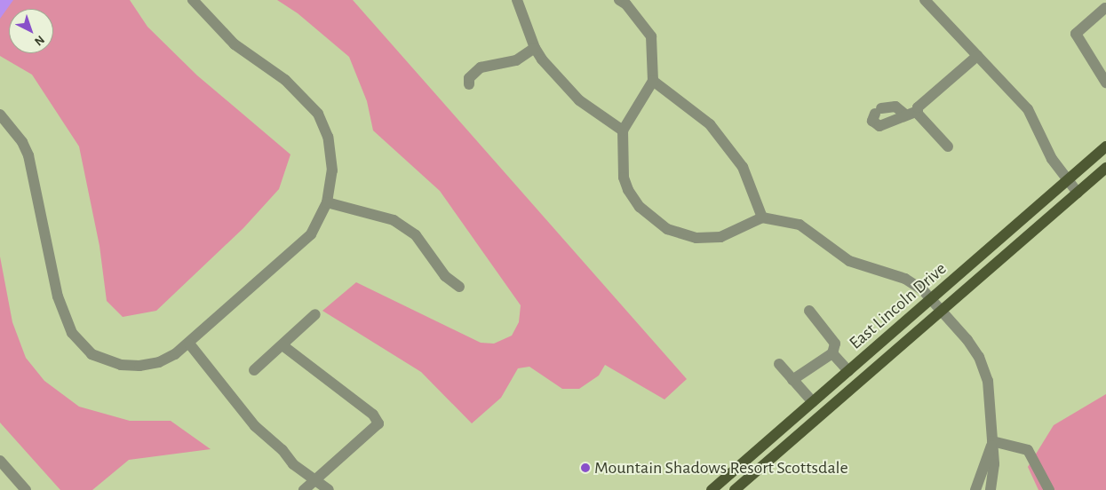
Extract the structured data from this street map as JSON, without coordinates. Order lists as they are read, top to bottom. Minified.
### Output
{"streets":{"main road":["East Lincoln Drive"]},"places":["Mountain Shadows Resort Scottsdale"],"north":"bottom right"}
